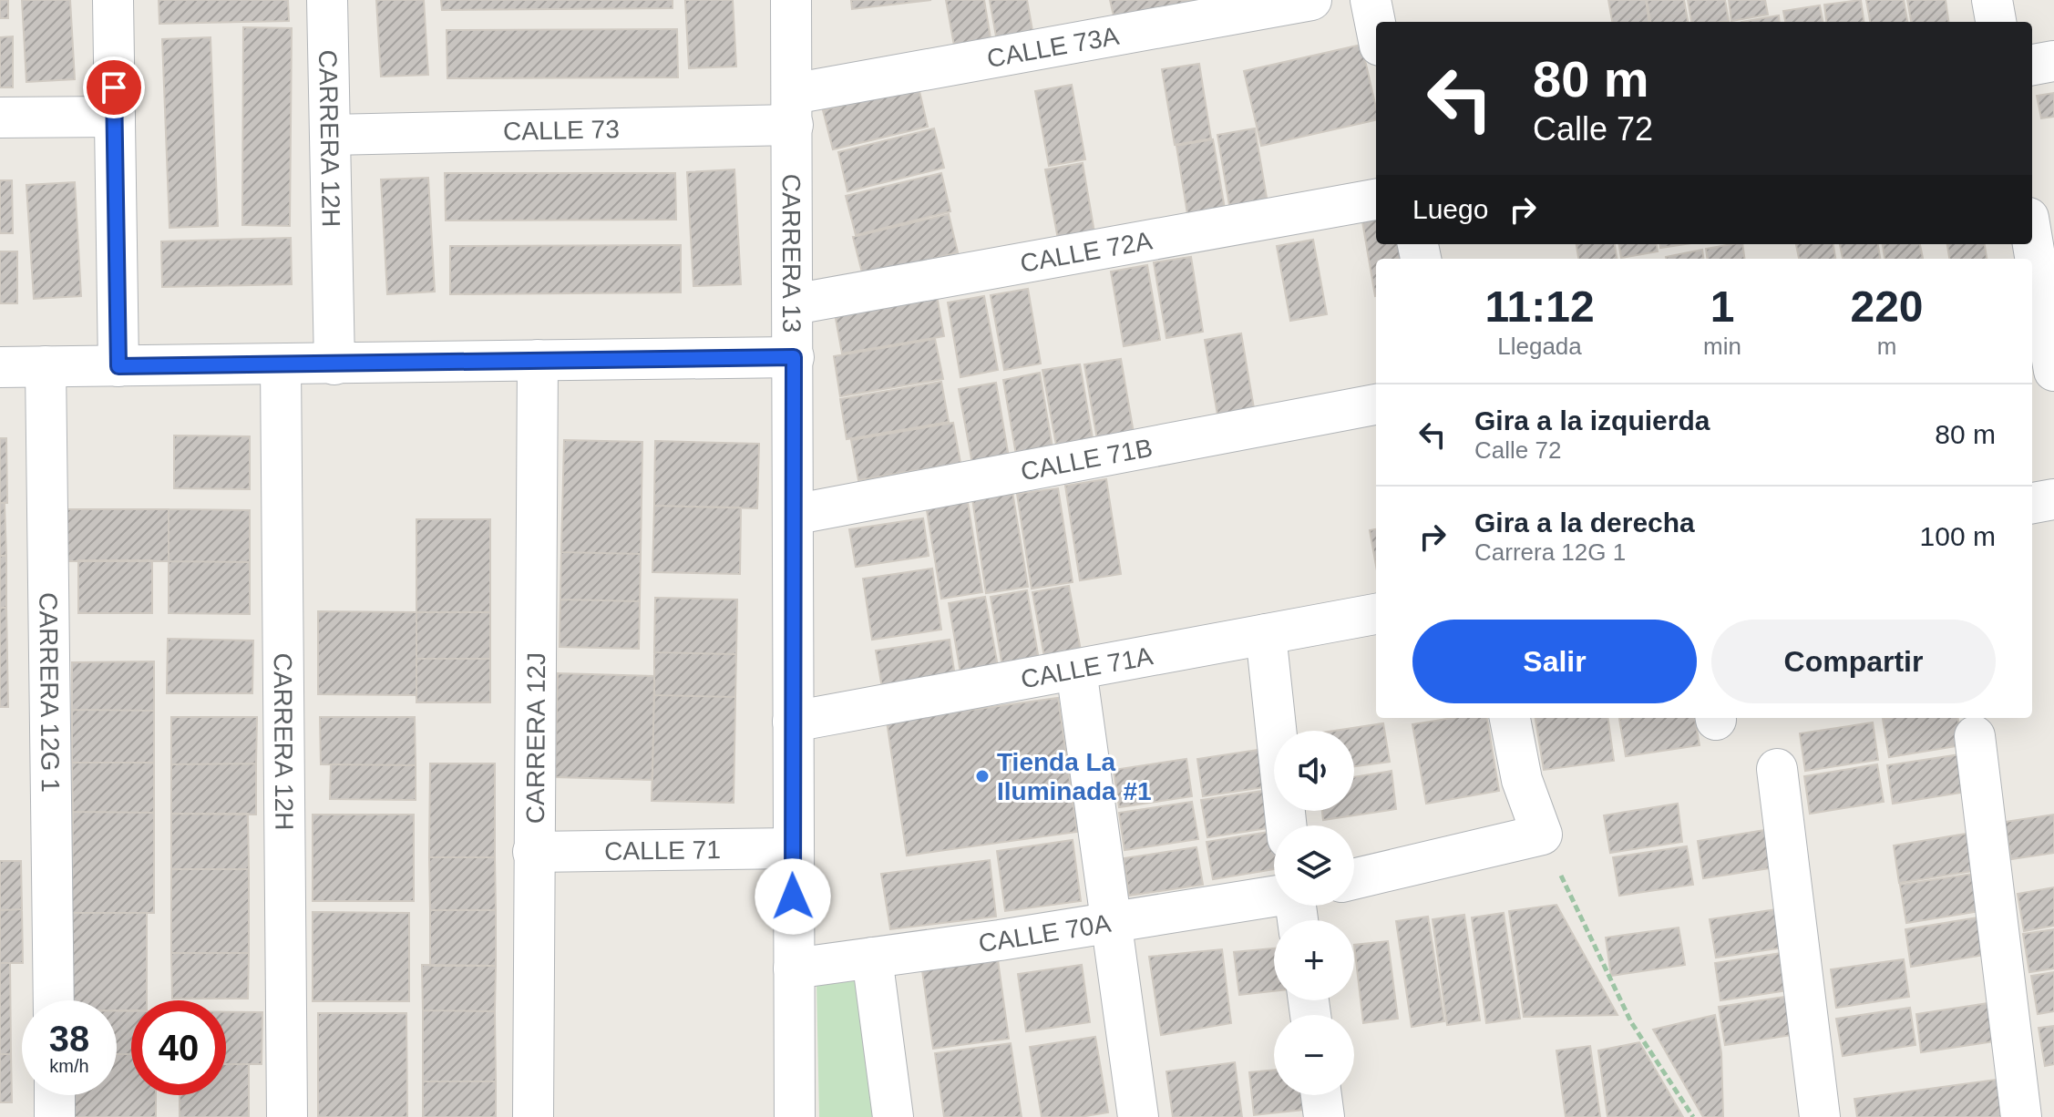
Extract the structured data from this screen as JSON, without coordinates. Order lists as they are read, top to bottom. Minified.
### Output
{"streets":{"street":["CALLE 73A","CALLE 73","CARRERA 12H","CALLE 72A","CARRERA 13","CALLE 71B","CALLE 71A","CARRERA 12G 1","CARRERA 12J","CALLE 71","CALLE 70A"]},"crossings":[["CALLE 73A","CALLE 73"],["CALLE 73A","CARRERA 13"],["CALLE 73","CARRERA 12H"],["CALLE 73","CARRERA 13"],["CALLE 72A","CARRERA 13"],["CARRERA 13","CALLE 71B"],["CARRERA 13","CALLE 71A"],["CARRERA 13","CALLE 71"],["CARRERA 13","CALLE 70A"],["CARRERA 12J","CALLE 71"]],"places":["Tienda La Iluminada #1"],"page":{"turn":["80 m","Calle 72"],"then":"Luego","eta":["11:12","Llegada","1","min","220","m"],"list":[{"name":"Gira a la izquierda","note":"Calle 72","value":"80 m"},{"name":"Gira a la derecha","note":"Carrera 12G 1","value":"100 m"}],"buttons":["Salir","Compartir"],"map_buttons":["+","−"],"speed":"38 km/h","limit":"40"}}
